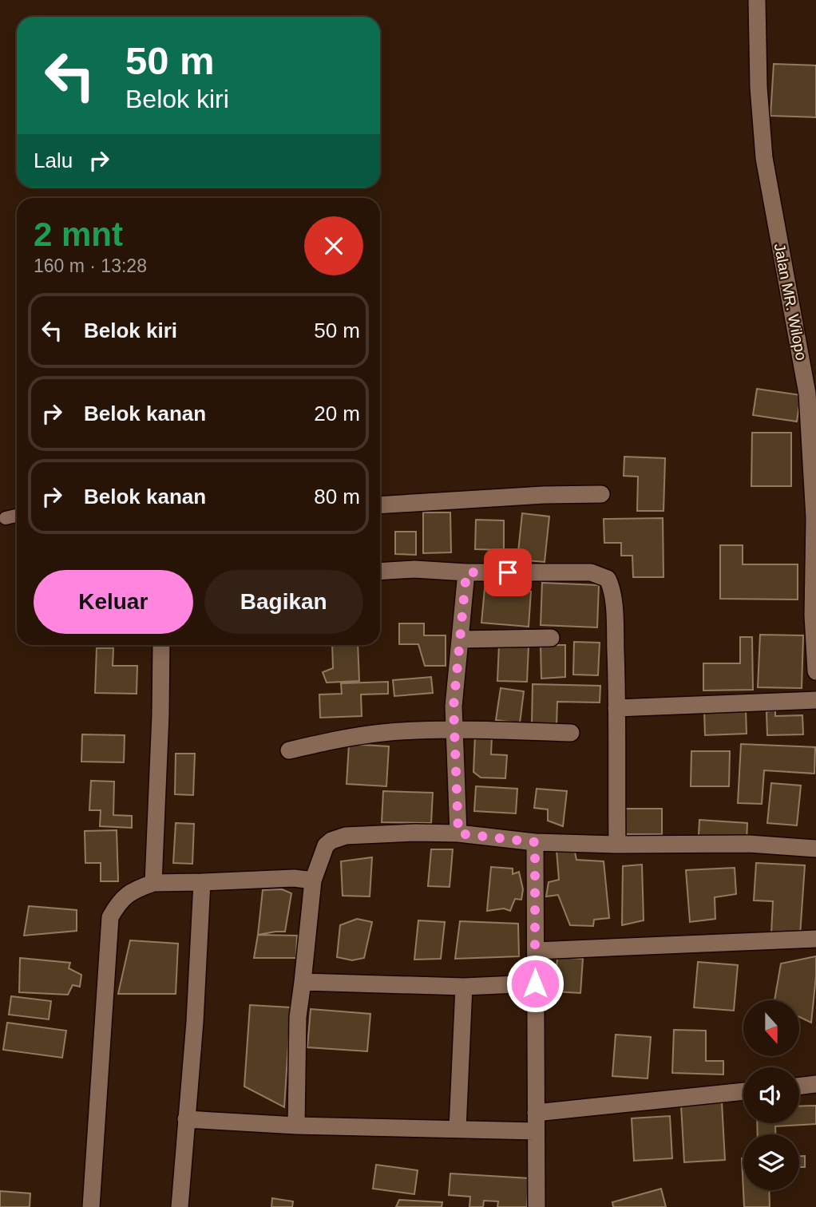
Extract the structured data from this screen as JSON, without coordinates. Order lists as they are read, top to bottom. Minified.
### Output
{"streets":{"street":["Jalan MR. Wilopo"]},"north":"bottom","page":{"turn":["50 m","Belok kiri"],"then":"Lalu","heading":["2 mnt","160 m · 13:28"],"list":[{"name":"Belok kiri","value":"50 m"},{"name":"Belok kanan","value":"20 m"},{"name":"Belok kanan","value":"80 m"}],"buttons":["Keluar","Bagikan"]}}
